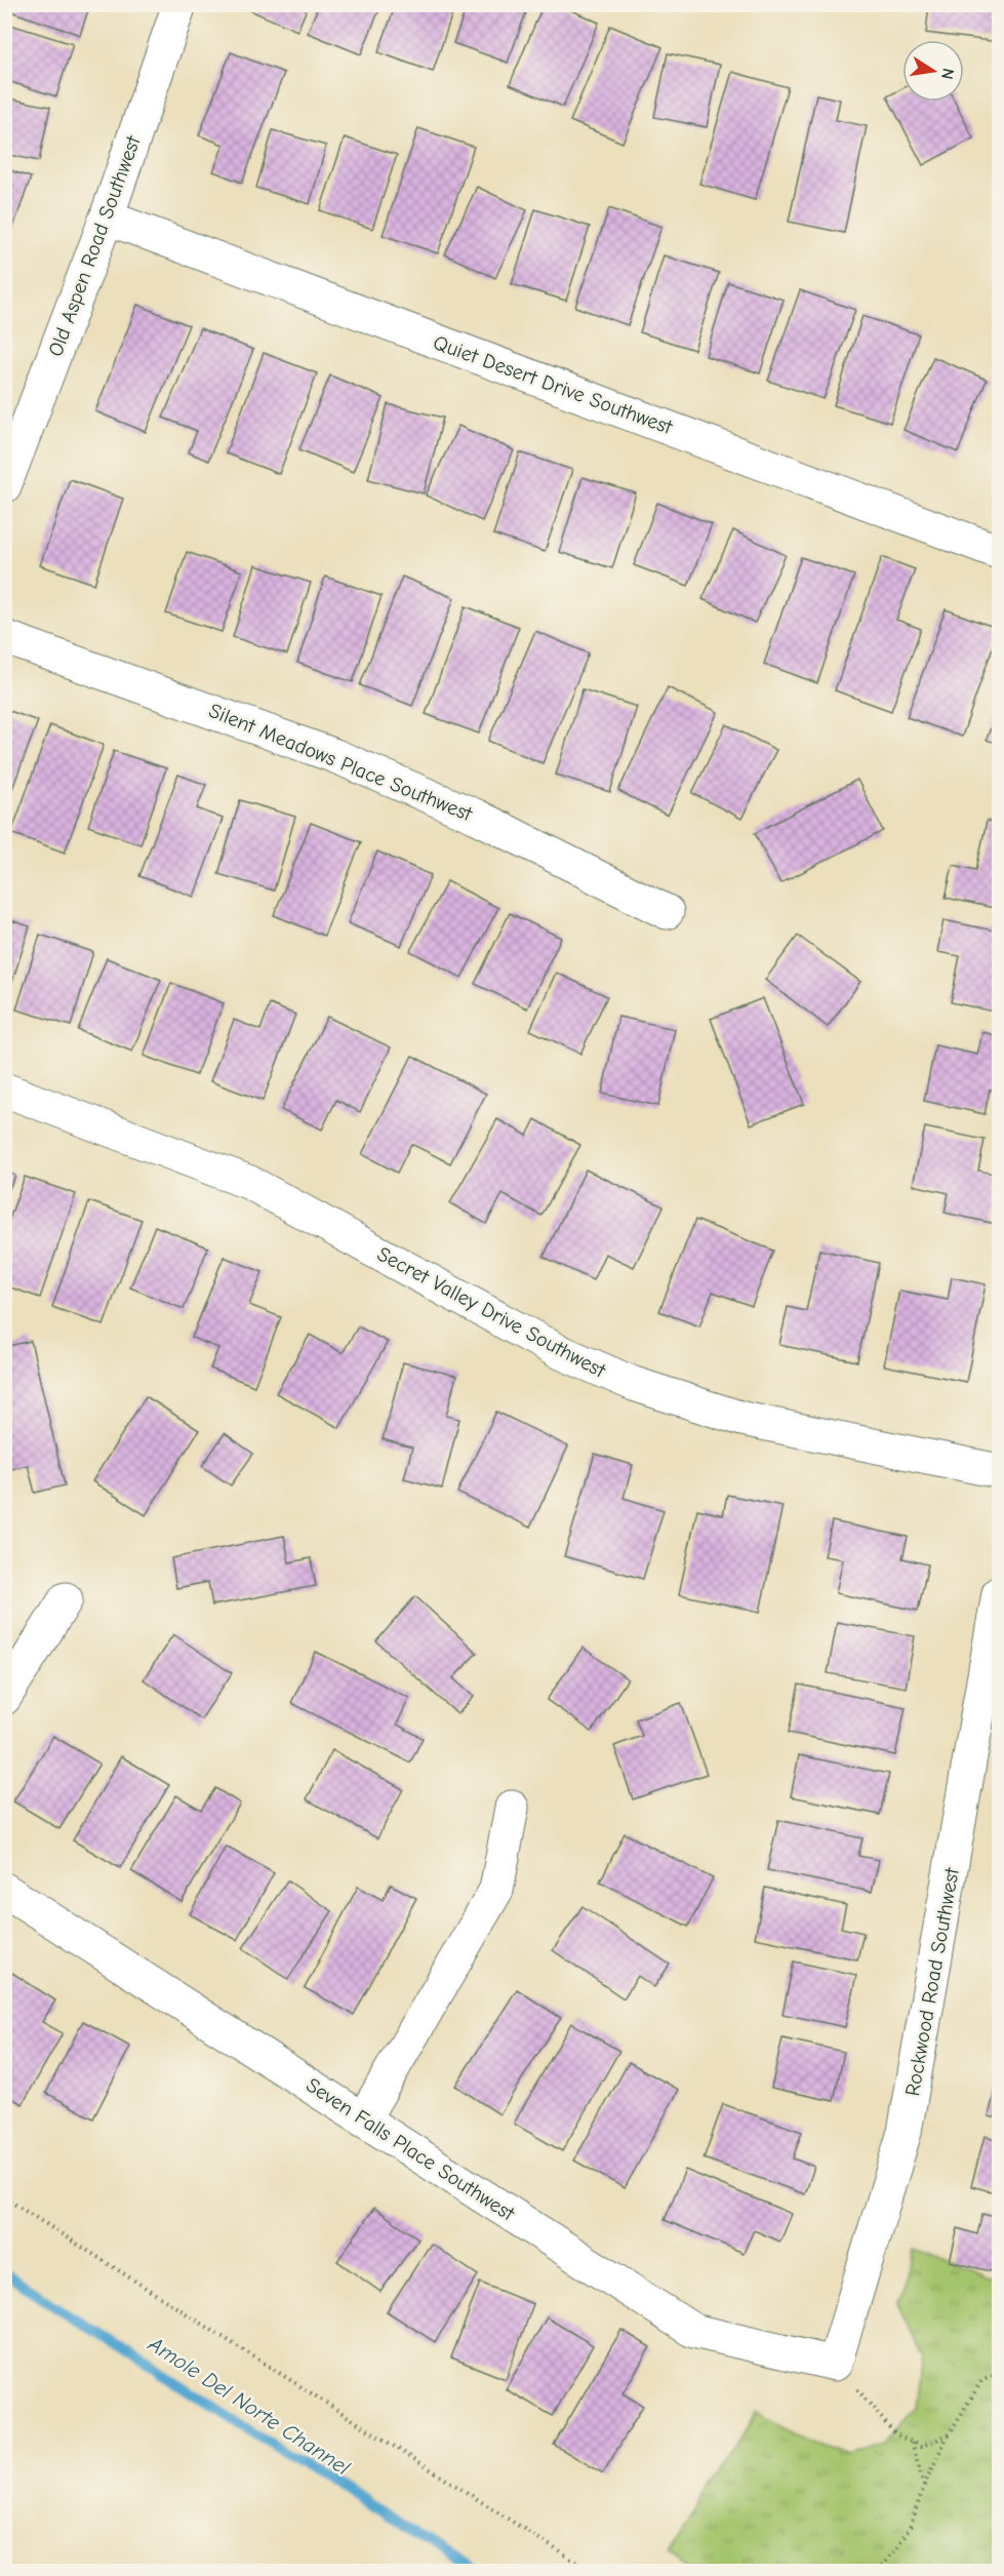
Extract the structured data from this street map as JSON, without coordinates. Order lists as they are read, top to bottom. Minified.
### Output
{"streets":{"street":["Old Aspen Road Southwest","Quiet Desert Drive Southwest","Silent Meadows Place Southwest","Secret Valley Drive Southwest","Rockwood Road Southwest","Seven Falls Place Southwest"]},"crossings":[["Old Aspen Road Southwest","Quiet Desert Drive Southwest"],["Rockwood Road Southwest","Seven Falls Place Southwest"]],"water":["Amole Del Norte Channel"],"north":"right"}
